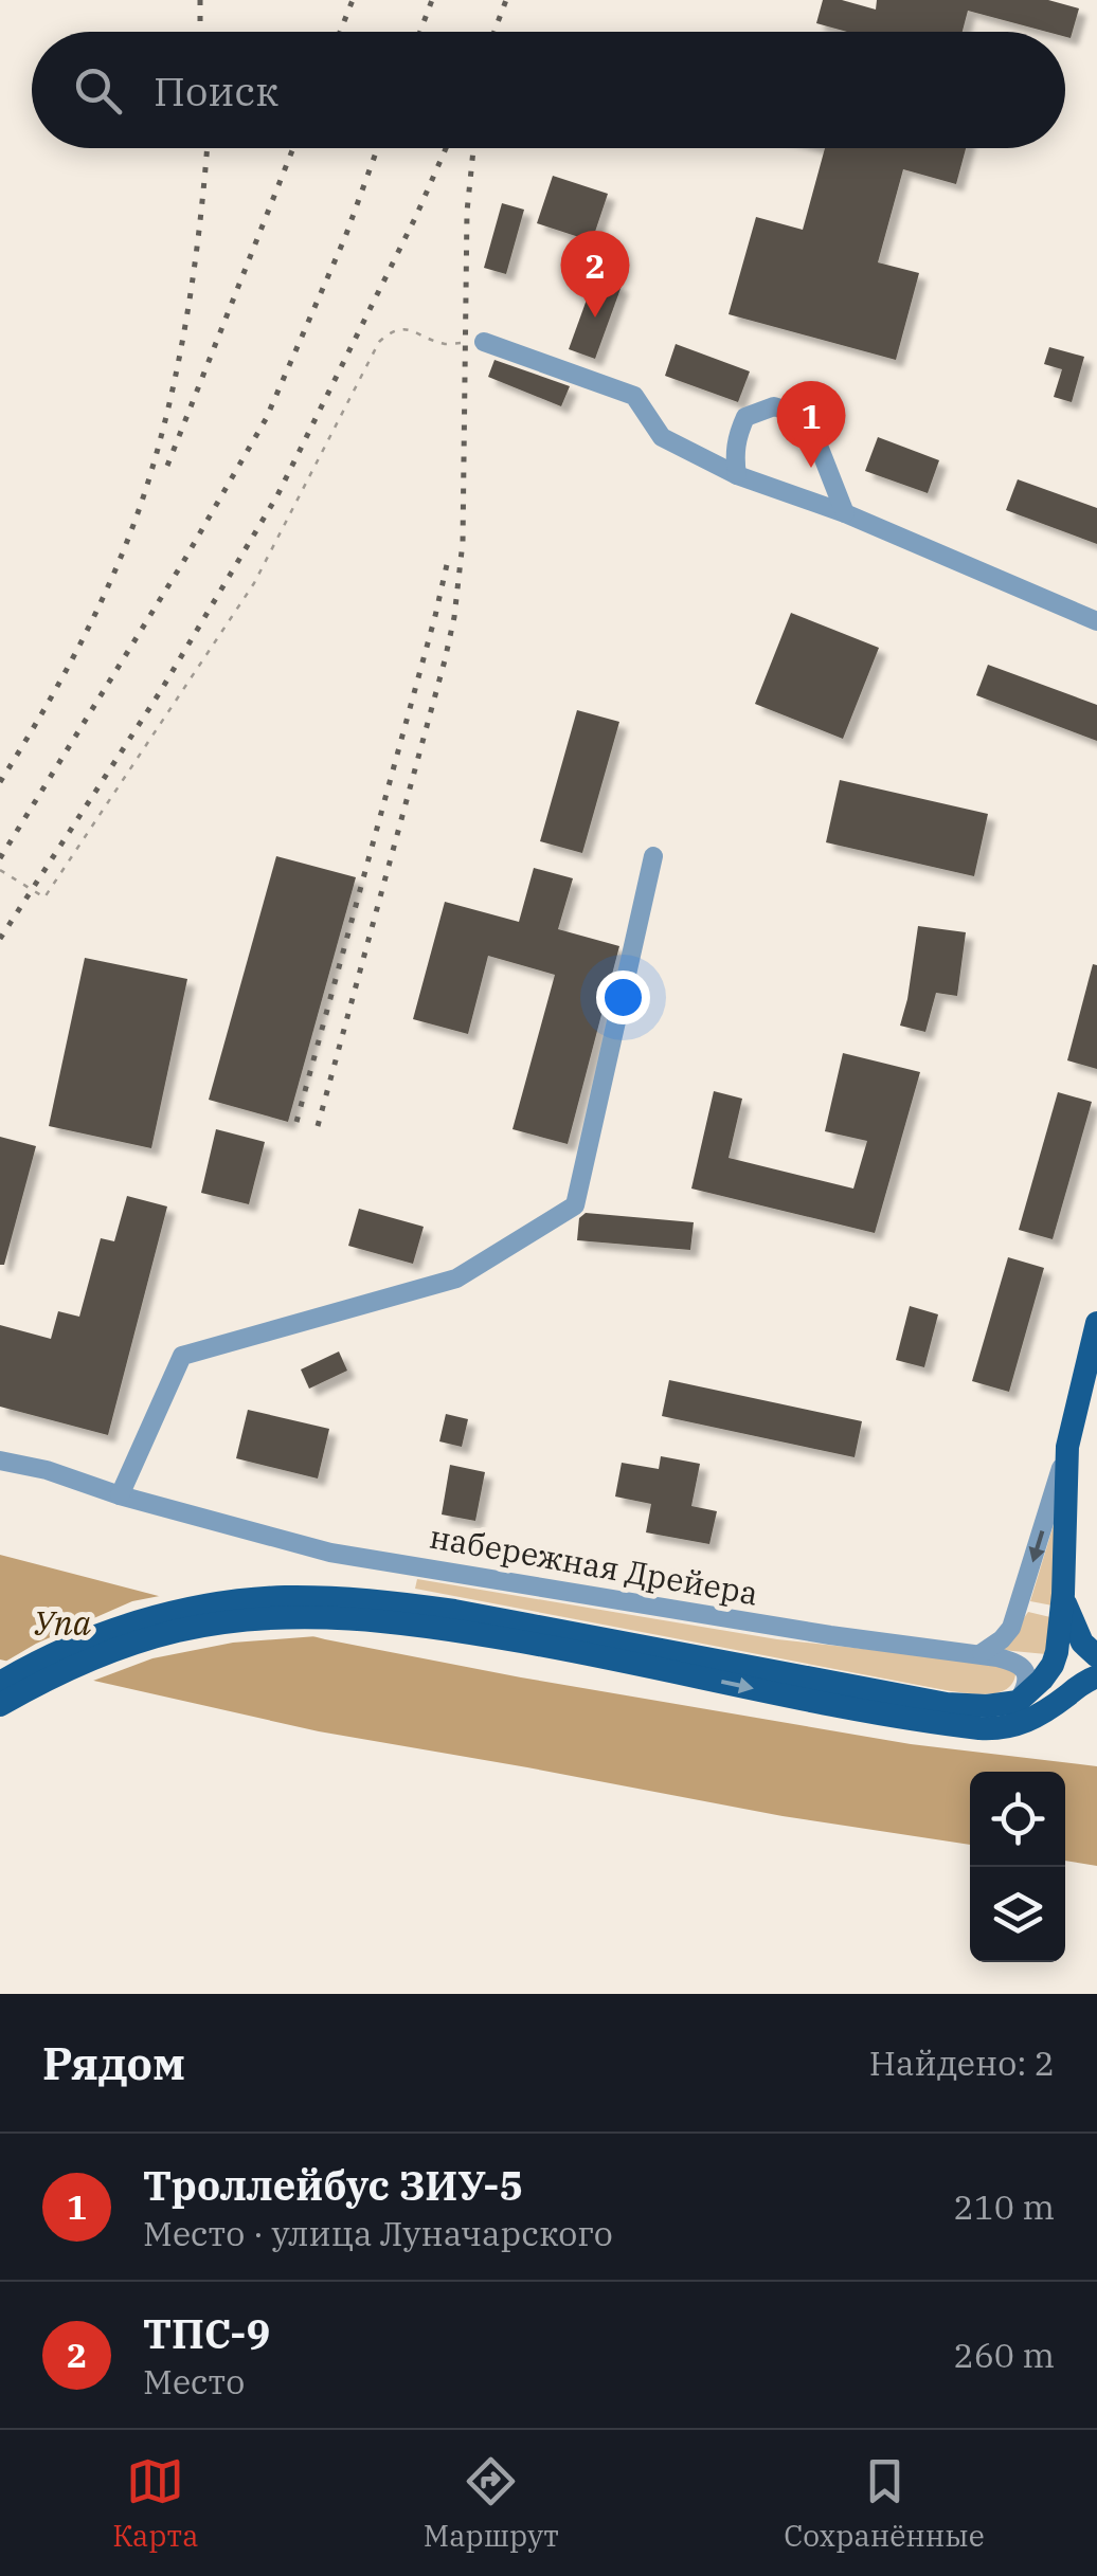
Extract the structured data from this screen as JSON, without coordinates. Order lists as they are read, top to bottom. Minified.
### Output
{"streets":{"street":["набережная Дрейера"]},"water":["Упа"],"page":{"search":"Поиск","pins":["2","1"],"heading":["Рядом","Найдено: 2"],"list":[{"mark":"1","name":"Троллейбус ЗИУ-5","note":"Место · улица Луначарского","value":"210 m"},{"mark":"2","name":"ТПС-9","note":"Место","value":"260 m"}],"nav":["Карта","Маршрут","Сохранённые"]}}
